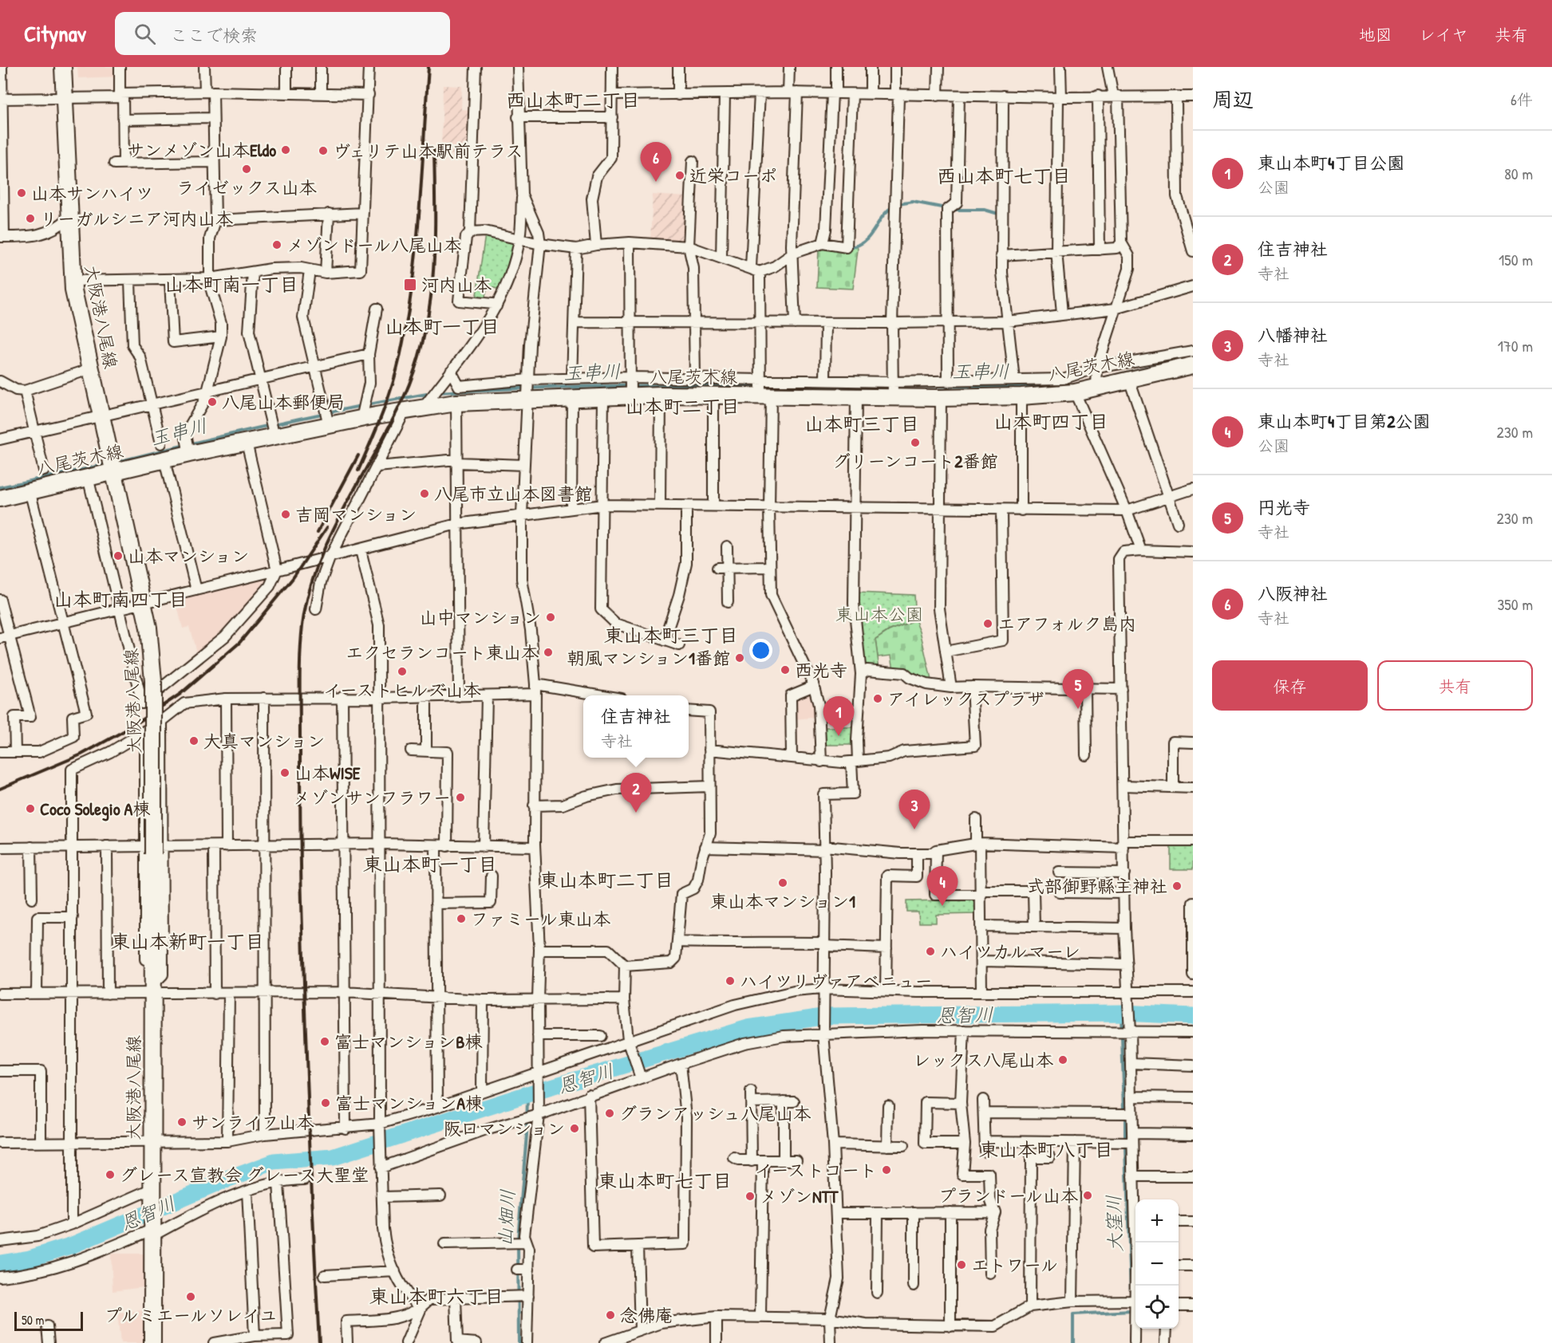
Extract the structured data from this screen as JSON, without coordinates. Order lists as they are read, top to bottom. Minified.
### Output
{"streets":{"main road":["大阪港八尾線","八尾茨木線"]},"crossings":[["大阪港八尾線","八尾茨木線"]],"districts":["西山本町二丁目","西山本町七丁目","山本町南一丁目","山本町一丁目","山本町二丁目","山本町四丁目","山本町三丁目","山本町南四丁目","東山本町三丁目","東山本町一丁目","東山本町二丁目","東山本新町一丁目","東山本町八丁目","東山本町七丁目","東山本町六丁目"],"water":["玉串川","恩智川","山畑川","大窪川"],"parks":["東山本公園"],"places":{"other":["サンメゾン山本Eldo","ヴェリテ山本駅前テラス","ライゼックス山本","近栄コーポ","山本サンハイツ","リーガルシニア河内山本","メゾンドール八尾山本","八尾山本郵便局","グリーンコート2番館","八尾市立山本図書館","吉岡マンション","山本マンション","山中マンション","エアフォルク島内","エクセランコート東山本","朝風マンション1番館","西光寺","イーストヒルズ山本","アイレックスプラザ","大真マンション","山本WISE","メゾンサンフラワー","Coco Solegio A棟","東山本マンション1","式部御野縣主神社","ファミール東山本","ハイツカルマーレ","ハイツリヴァアベニュー","富士マンションB棟","レックス八尾山本","富士マンションA棟","グランアッシュ八尾山本","サンライフ山本","阪口マンション","イーストコート","グレース宣教会 グレース大聖堂","プランドール山本","メゾンNTT","エトワール","プルミエールソレイユ","念佛庵"],"transit":["河内山本"]},"scale_bar":"50 m","page":{"header":"Citynav","search":"ここで検索","nav":["地図","レイヤ","共有"],"heading":["周辺","6件"],"list":[{"mark":"1","name":"東山本町4丁目公園","note":"公園","value":"80 m"},{"mark":"2","name":"住吉神社","note":"寺社","value":"150 m"},{"mark":"3","name":"八幡神社","note":"寺社","value":"170 m"},{"mark":"4","name":"東山本町4丁目第2公園","note":"公園","value":"230 m"},{"mark":"5","name":"円光寺","note":"寺社","value":"230 m"},{"mark":"6","name":"八阪神社","note":"寺社","value":"350 m"}],"pins":["6","5","1","2","3","4"],"buttons":["保存","共有"],"popup":["住吉神社","寺社"],"map_buttons":["+","−"],"scale":"50 m"}}
